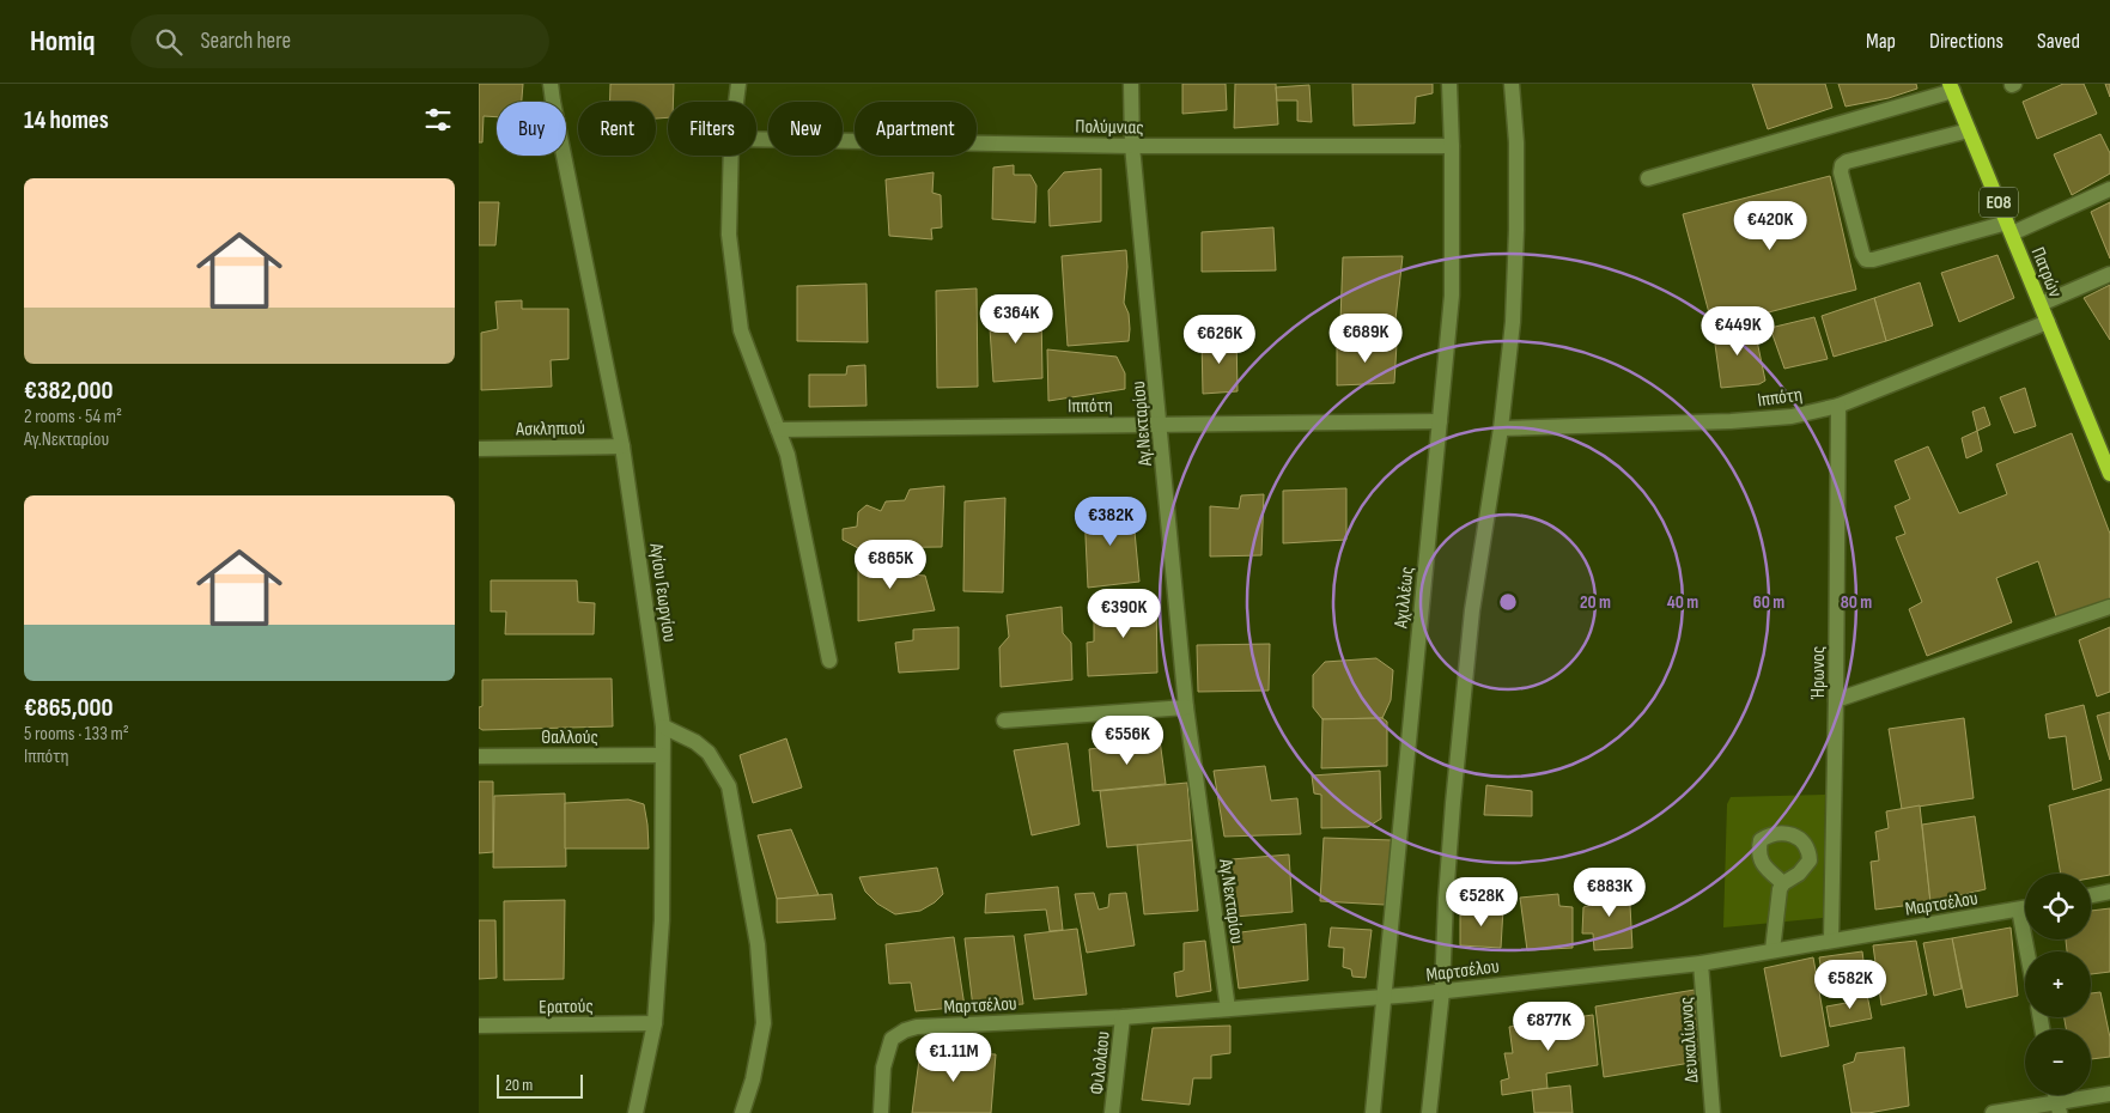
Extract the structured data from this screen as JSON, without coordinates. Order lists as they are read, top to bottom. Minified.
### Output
{"streets":{"main road":["ΕΟ8","Πατρών"],"street":["Πολύμνιας","Ιππότη","Αγ.Νεκταρίου","Ασκληπιού","Αγίου Γεωργίου","Αχιλλέως","Ήρωνος","Θαλλούς","Μαρτσέλου","Ερατούς","Δευκαλίωνος","Φιλολάου"]},"crossings":[["Πολύμνιας","Αγ.Νεκταρίου"],["Πολύμνιας","Αχιλλέως"],["Πατρών","Ιππότη"],["Ιππότη","Αγ.Νεκταρίου"],["Ιππότη","Αχιλλέως"],["Ιππότη","Ήρωνος"],["Αγ.Νεκταρίου","Μαρτσέλου"],["Ασκληπιού","Αγίου Γεωργίου"],["Αγίου Γεωργίου","Θαλλούς"],["Αγίου Γεωργίου","Ερατούς"],["Αχιλλέως","Μαρτσέλου"],["Ήρωνος","Μαρτσέλου"],["Μαρτσέλου","Δευκαλίωνος"],["Μαρτσέλου","Φιλολάου"]],"scale_bar":"20 m","page":{"header":"Homiq","search":"Search here","nav":["Map","Directions","Saved"],"heading":"14 homes","chip":["Buy","Rent","Filters","New","Apartment"],"list":[{"name":"€382,000","note":"2 rooms · 54 m² · Αγ.Νεκταρίου"},{"name":"€865,000","note":"5 rooms · 133 m² · Ιππότη"}],"price":["€420K","€364K","€449K","€689K","€626K","€382K","€865K","€390K","€556K","€883K","€528K","€582K","€877K","€1.11M"],"map_buttons":["+","−"],"scale":"20 m"},"rings":["20 m","40 m","60 m","80 m"]}
